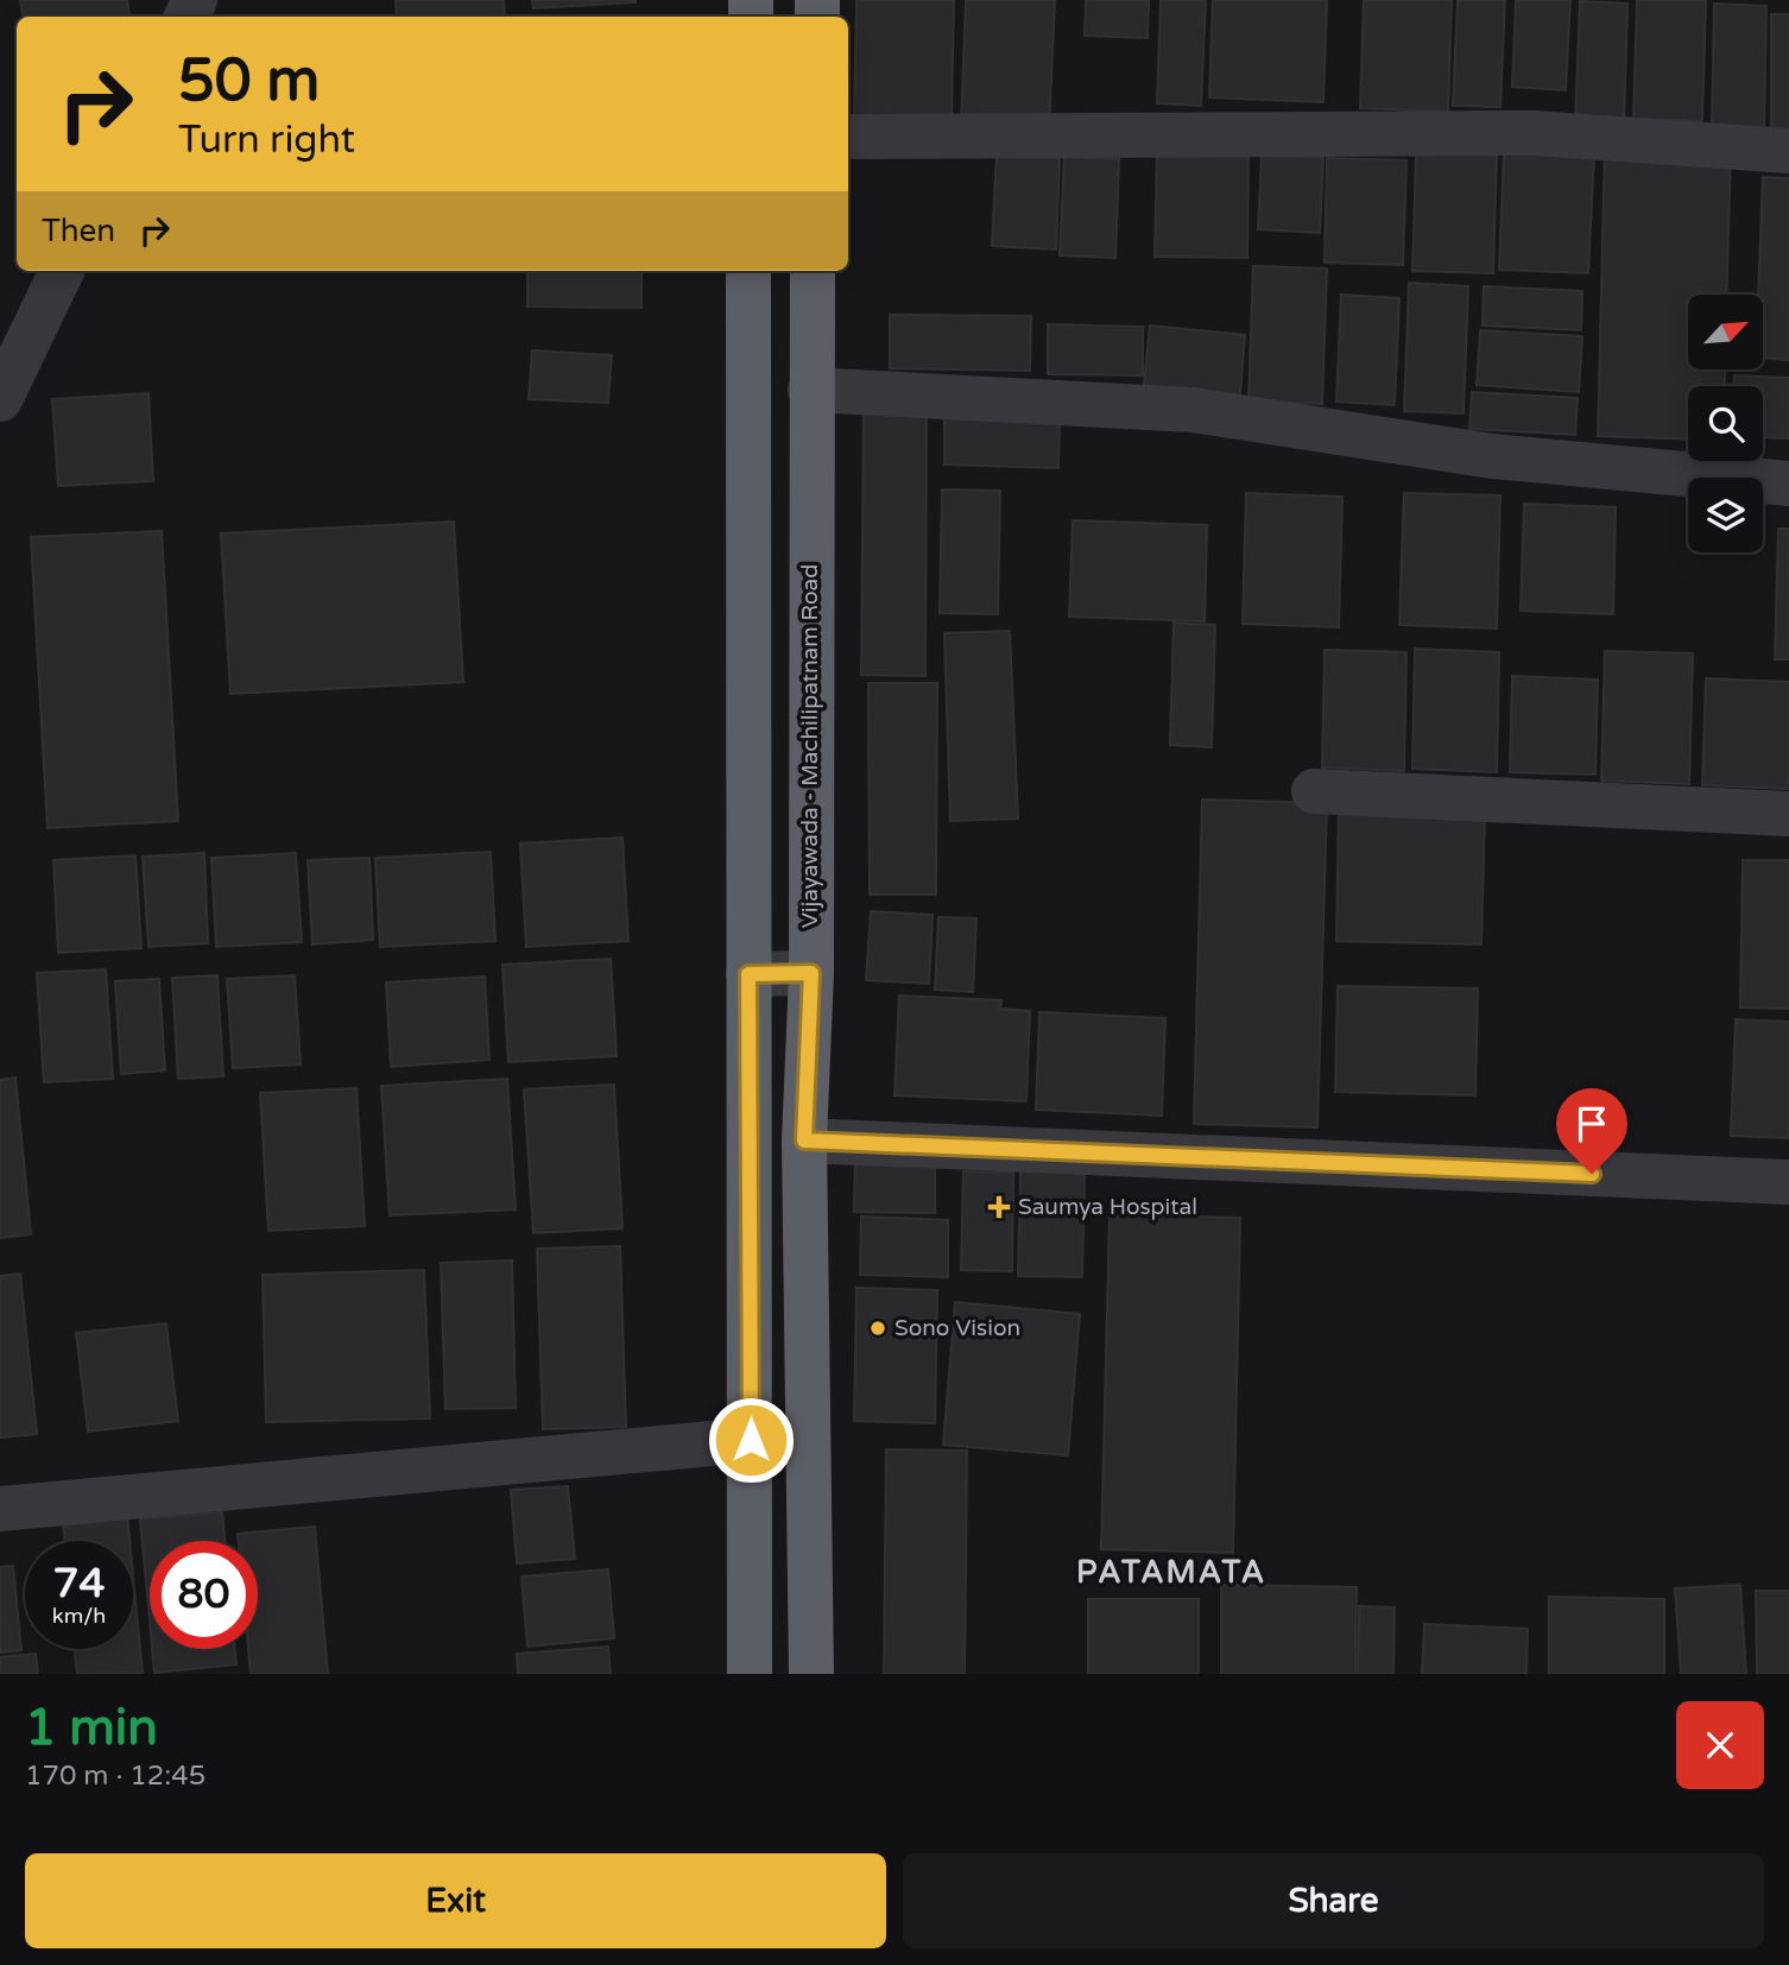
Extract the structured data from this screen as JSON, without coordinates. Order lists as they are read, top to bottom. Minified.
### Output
{"streets":{"highway":["Vijayawada - Machilipatnam Road"]},"districts":["PATAMATA"],"places":{"health":["Saumya Hospital"],"other":["Sono Vision"]},"north":"top right","page":{"turn":["50 m","Turn right"],"then":"Then","speed":"74 km/h","limit":"80","heading":["1 min","170 m · 12:45"],"buttons":["Exit","Share"]}}
